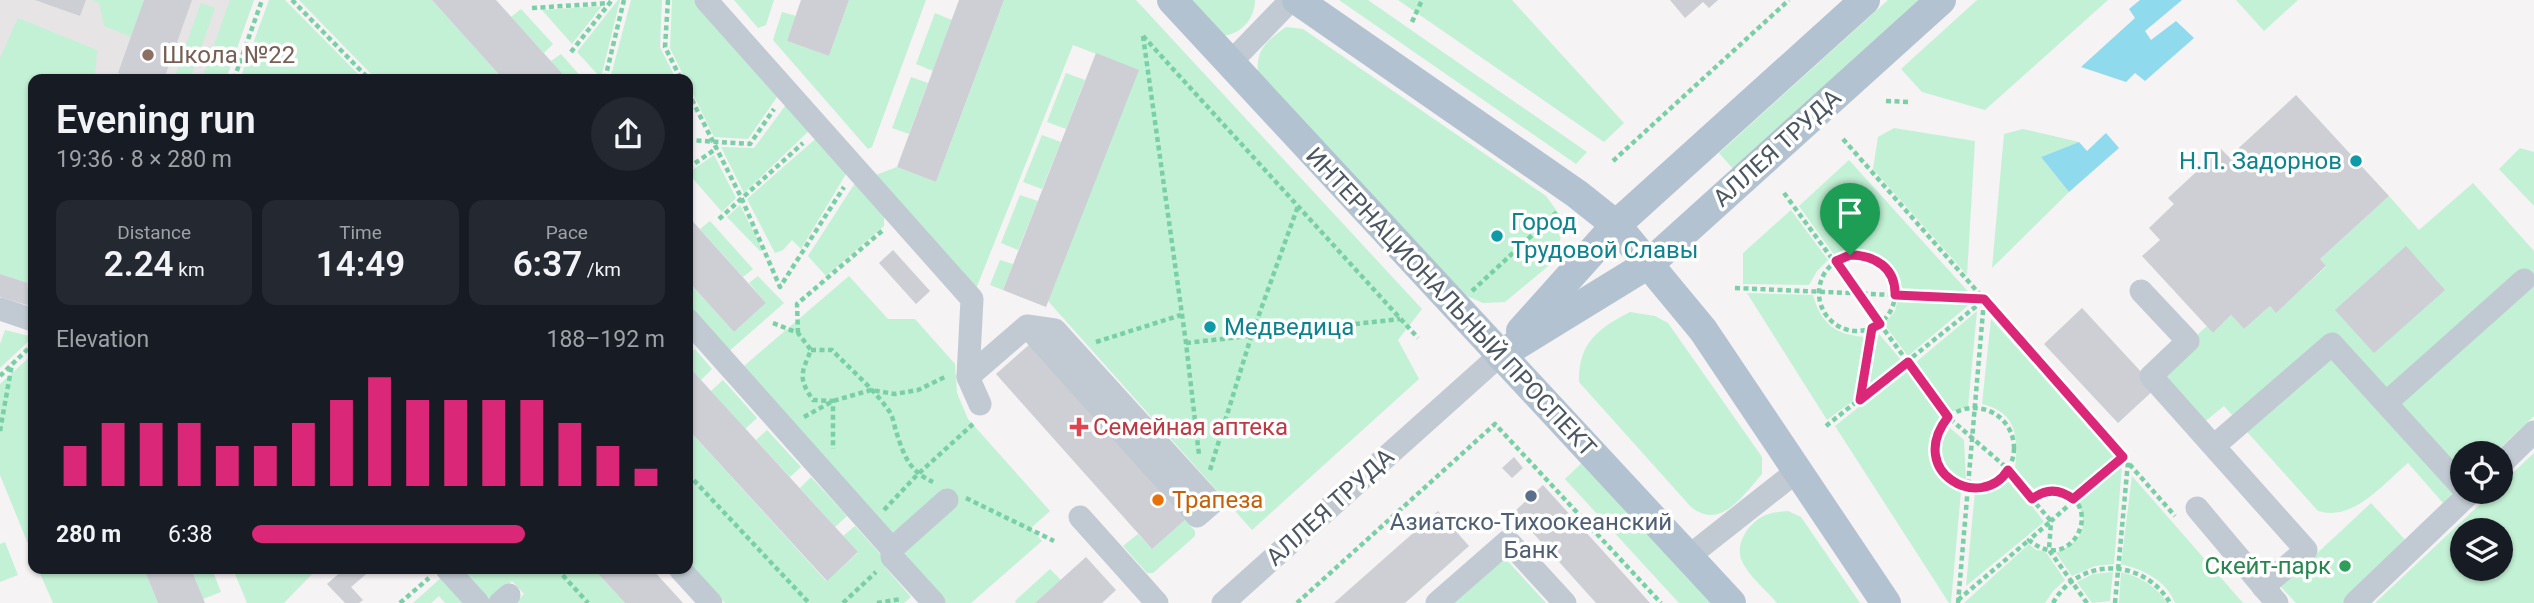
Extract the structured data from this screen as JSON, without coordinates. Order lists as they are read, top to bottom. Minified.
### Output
{"streets":{"main road":["АЛЛЕЯ ТРУДА","ИНТЕРНАЦИОНАЛЬНЫЙ ПРОСПЕКТ"]},"crossings":[["АЛЛЕЯ ТРУДА","ИНТЕРНАЦИОНАЛЬНЫЙ ПРОСПЕКТ"]],"places":{"other":["Школа №22","Н.П. Задорнов","Город Трудовой Славы","Медведица","Азиатско-Тихоокеанский Банк","Трапеза","Скейт-парк"],"health":["Семейная аптека"]},"page":{"heading":["Evening run","19:36 · 8 × 280 m"],"stats":[["Distance","2.24 km"],["Time","14:49"],["Pace","6:37 /km"]],"chart":["Elevation","188–192 m"],"list":[{"name":"280 m","note":"6:38"}]}}
